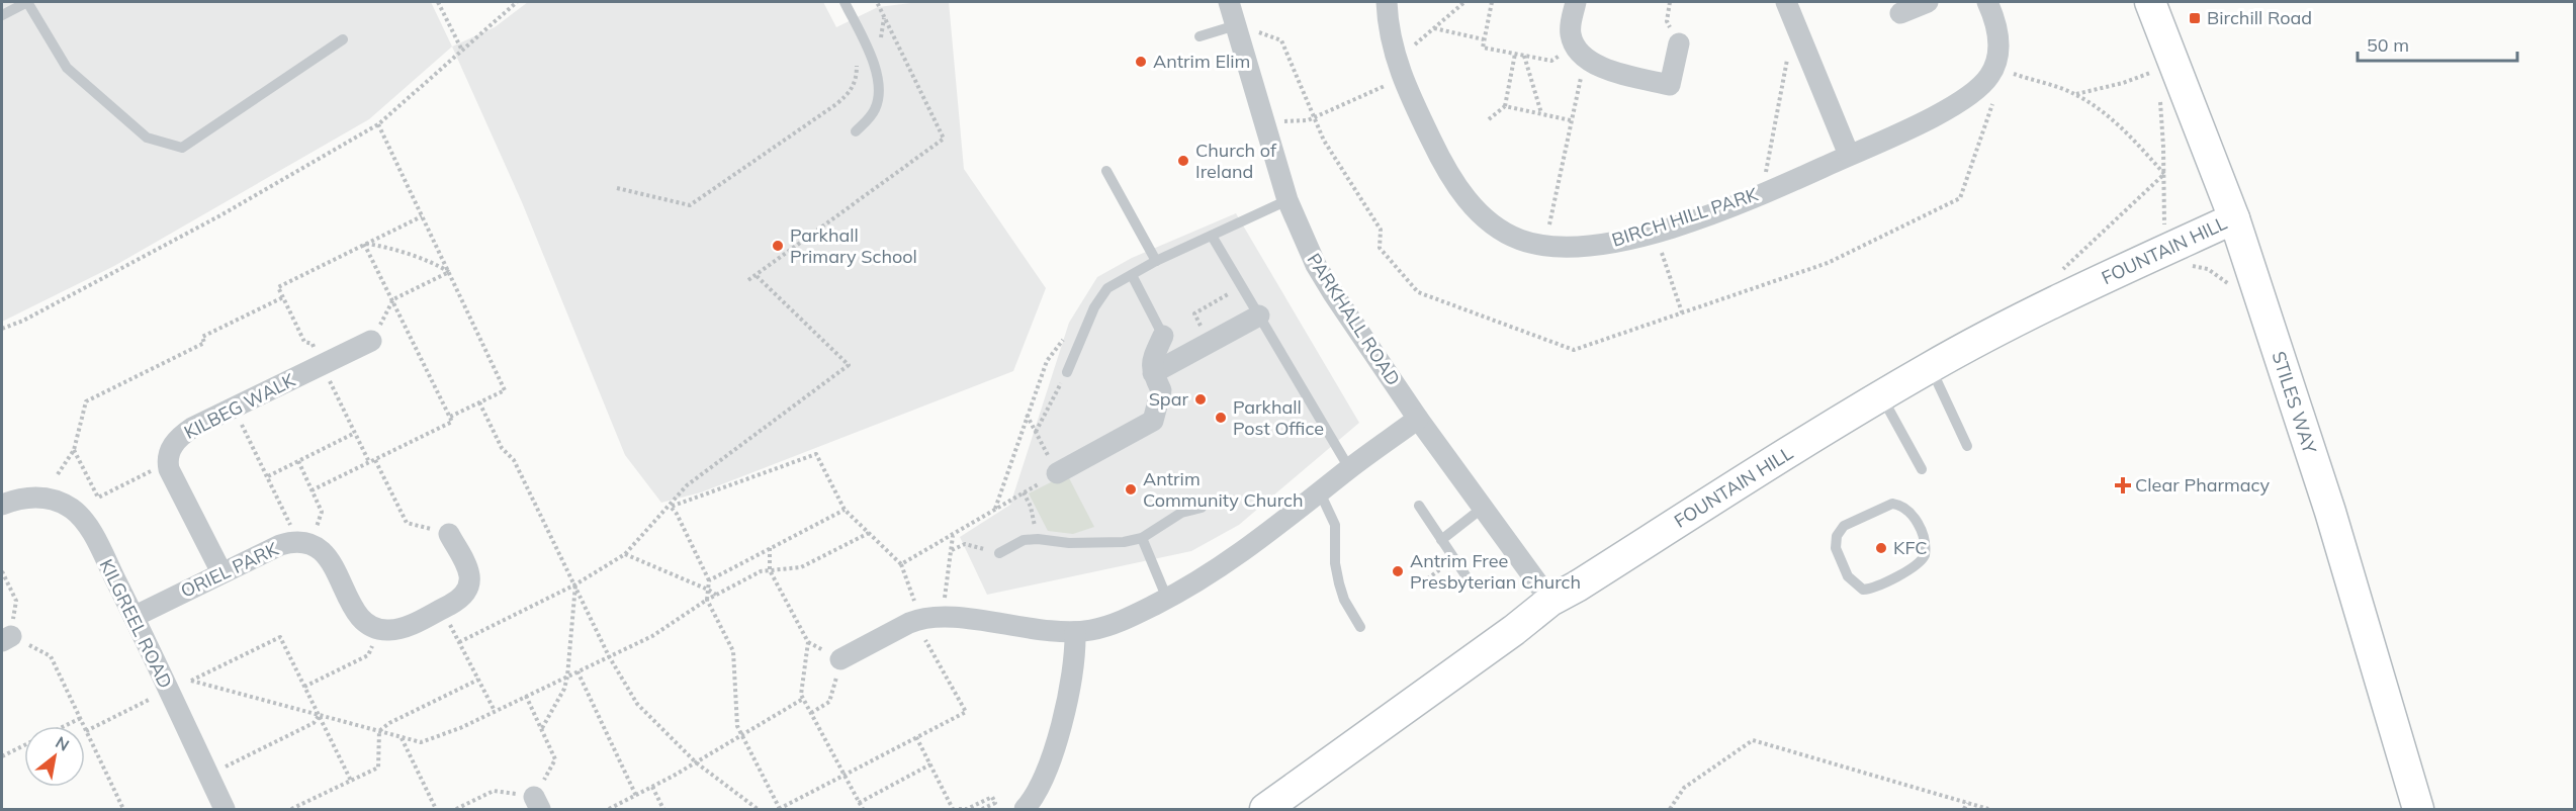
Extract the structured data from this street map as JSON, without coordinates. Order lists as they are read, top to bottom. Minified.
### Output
{"streets":{"street":["BIRCH HILL PARK","FOUNTAIN HILL","PARKHALL ROAD","STILES WAY","KILBEG WALK","ORIEL PARK","KILGREEL ROAD"]},"crossings":[["FOUNTAIN HILL","PARKHALL ROAD"],["FOUNTAIN HILL","STILES WAY"],["ORIEL PARK","KILGREEL ROAD"]],"places":{"transit":["Birchill Road"],"other":["Antrim Elim","Church of Ireland","Parkhall Primary School","Spar","Parkhall Post Office","Antrim Community Church","KFC","Antrim Free Presbyterian Church"],"health":["Clear Pharmacy"]},"scale_bar":"50 m","north":"top right"}
